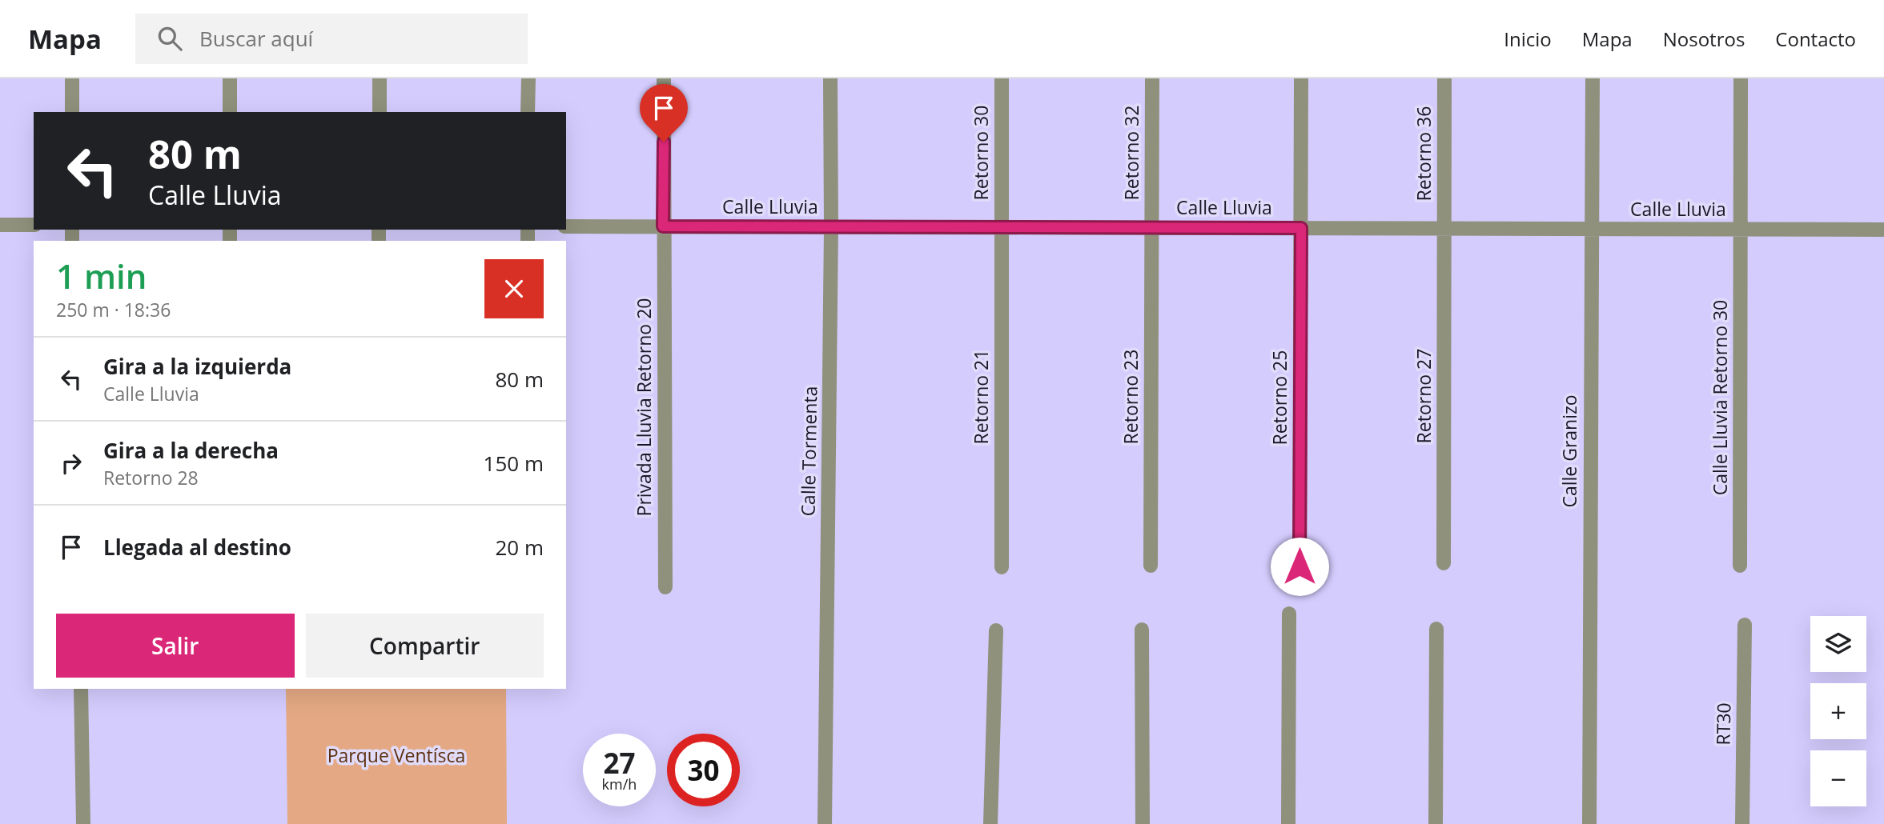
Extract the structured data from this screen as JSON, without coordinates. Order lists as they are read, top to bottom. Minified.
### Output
{"streets":{"street":["Retorno 30","Retorno 32","Retorno 36","Calle Lluvia","Retorno 27","Retorno 21","Retorno 23","Retorno 25","Calle Lluvia Retorno 30","Privada Lluvia Retorno 20","Calle Tormenta","Calle Granizo","RT30"]},"crossings":[["Retorno 30","Calle Lluvia"],["Retorno 30","Retorno 21"],["Retorno 32","Calle Lluvia"],["Retorno 32","Retorno 23"],["Retorno 36","Calle Lluvia"],["Retorno 36","Retorno 27"],["Calle Lluvia","Retorno 27"],["Calle Lluvia","Retorno 21"],["Calle Lluvia","Retorno 23"],["Calle Lluvia","Retorno 25"],["Calle Lluvia","Calle Lluvia Retorno 30"],["Calle Lluvia","Privada Lluvia Retorno 20"],["Calle Lluvia","Calle Tormenta"],["Calle Lluvia","Calle Granizo"]],"parks":["Parque Ventísca"],"page":{"header":"Mapa","search":"Buscar aquí","nav":["Inicio","Mapa","Nosotros","Contacto"],"turn":["80 m","Calle Lluvia"],"heading":["1 min","250 m · 18:36"],"list":[{"name":"Gira a la izquierda","note":"Calle Lluvia","value":"80 m"},{"name":"Gira a la derecha","note":"Retorno 28","value":"150 m"},{"name":"Llegada al destino","value":"20 m"}],"buttons":["Salir","Compartir"],"map_buttons":["+","−"],"speed":"27 km/h","limit":"30"}}
